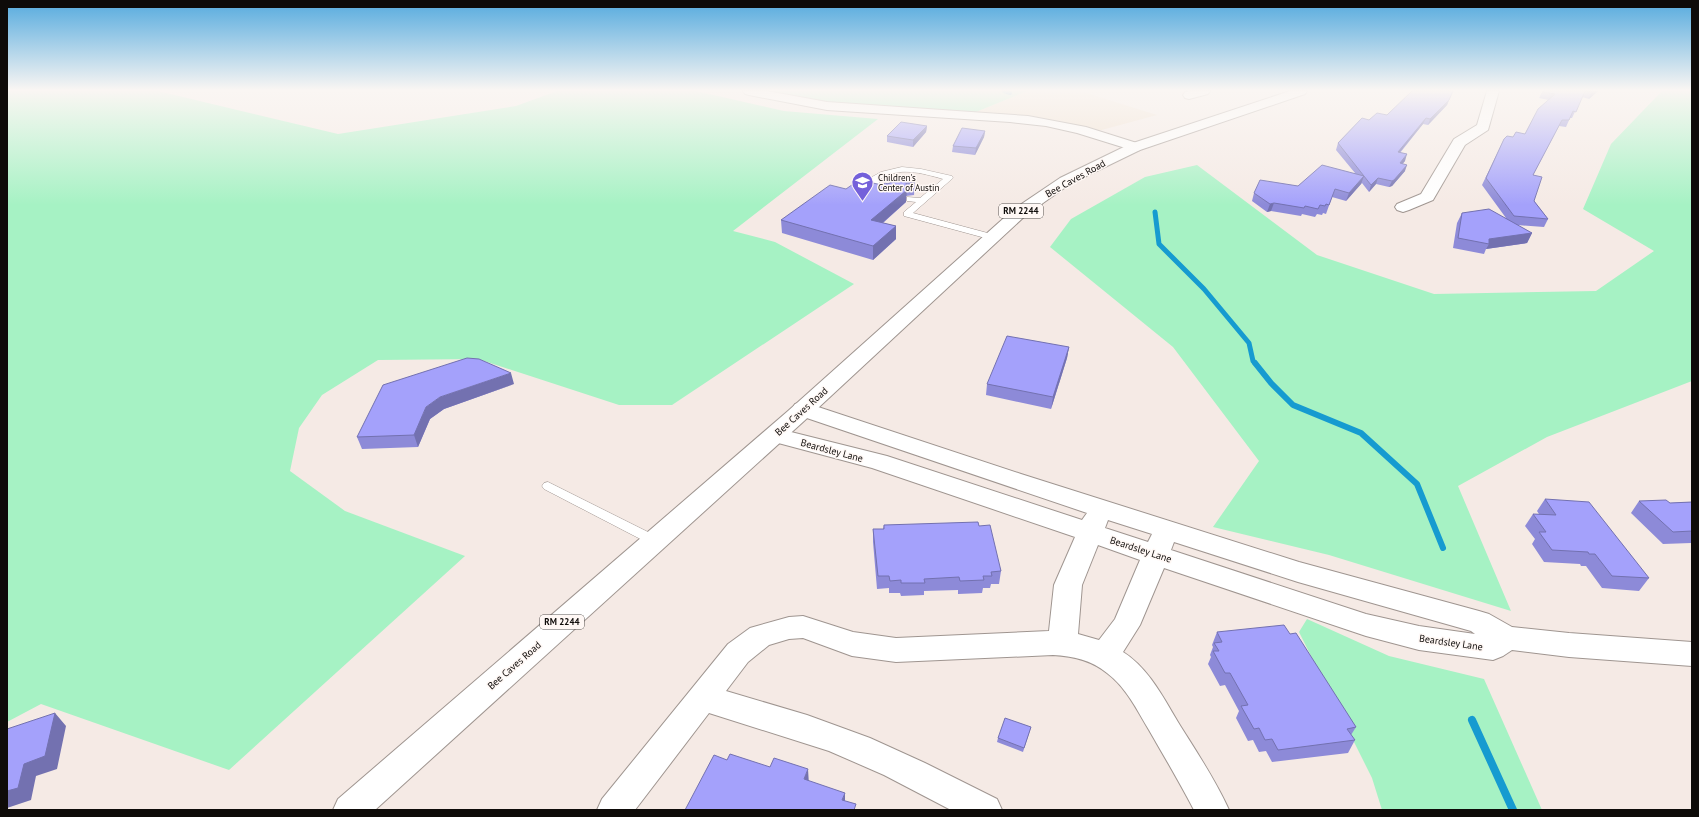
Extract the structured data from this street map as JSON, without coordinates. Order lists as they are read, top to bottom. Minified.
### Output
{"streets":{"street":["Bee Caves Road","RM 2244","Beardsley Lane"]},"crossings":[["Bee Caves Road","Beardsley Lane"]],"places":{"school or university":["Children's Center of Austin"]}}
